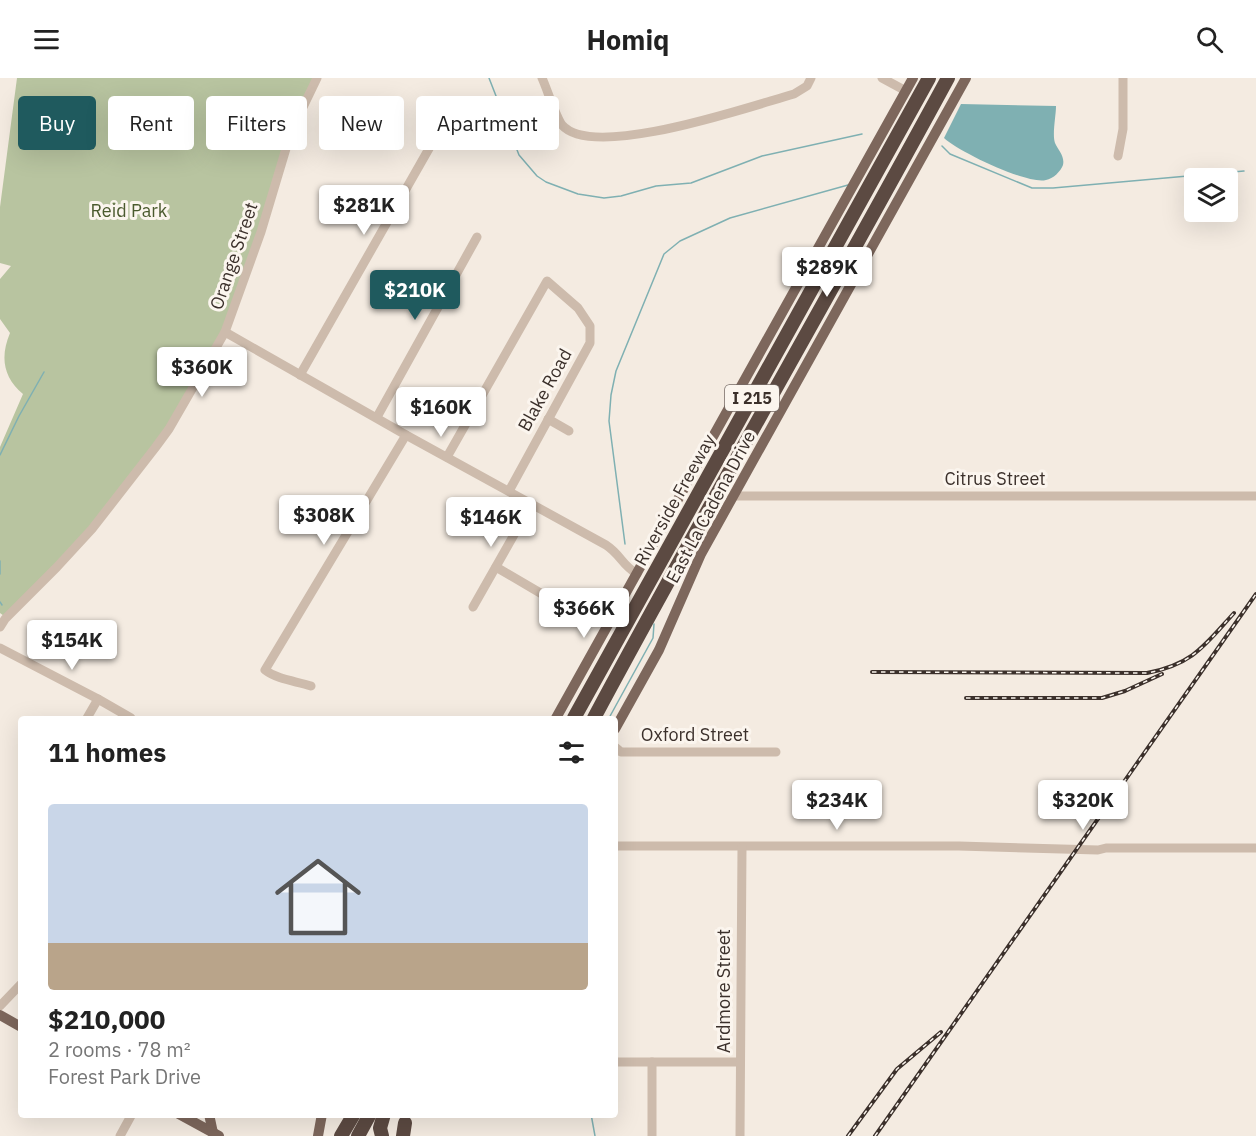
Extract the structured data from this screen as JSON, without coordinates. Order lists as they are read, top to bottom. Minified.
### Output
{"streets":{"highway":["I 215","Riverside Freeway"],"main road":["East La Cadena Drive"],"street":["Orange Street","Blake Road","Citrus Street","Oxford Street","Ardmore Street"]},"crossings":[["Citrus Street","East La Cadena Drive"]],"parks":["Reid Park"],"page":{"header":"Homiq","chip":["Buy","Rent","Filters","New","Apartment"],"price":["$281K","$289K","$210K","$360K","$160K","$308K","$146K","$366K","$154K","$234K","$320K"],"heading":"11 homes","list":[{"name":"$210,000","note":"2 rooms · 78 m² · Forest Park Drive"}]}}
